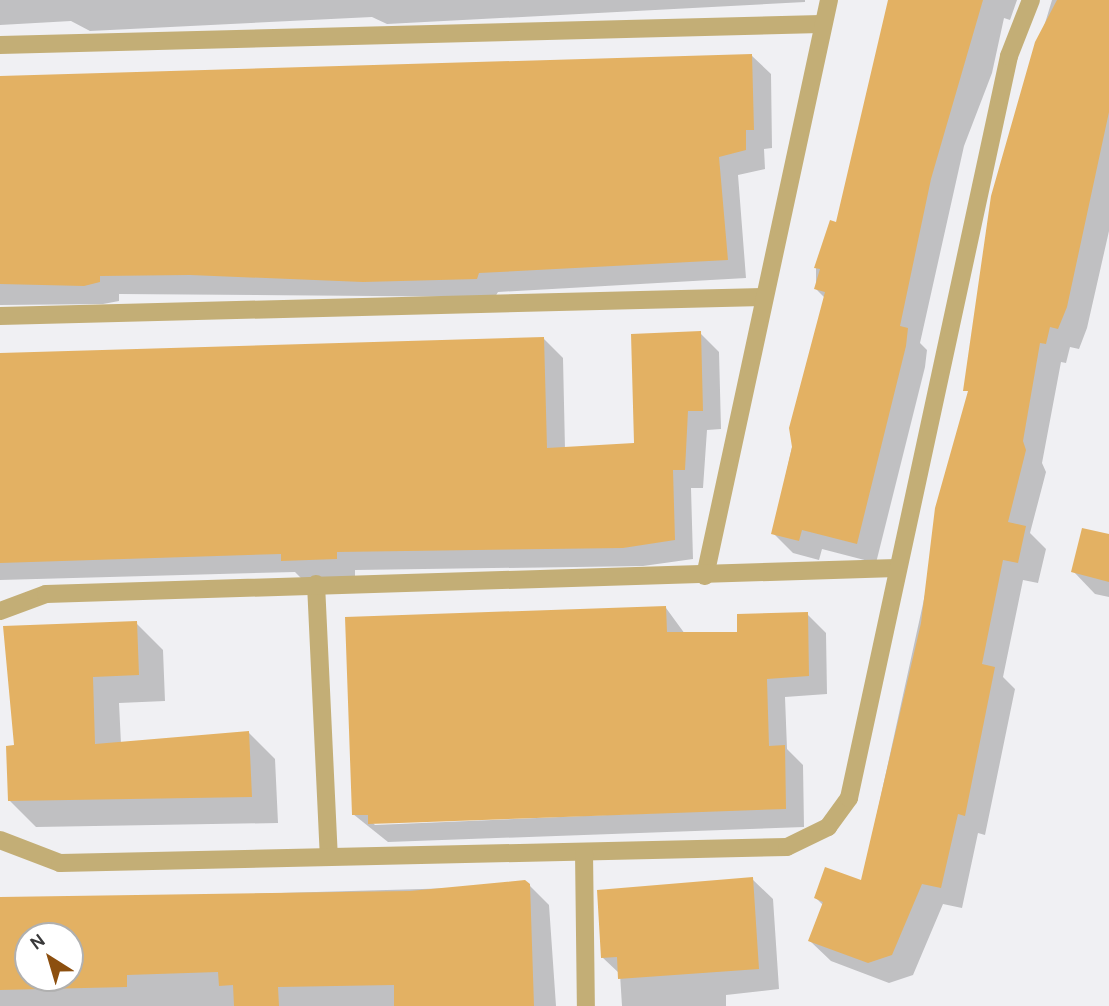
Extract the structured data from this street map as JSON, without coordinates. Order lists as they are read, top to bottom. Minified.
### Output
{"north":"top left"}
